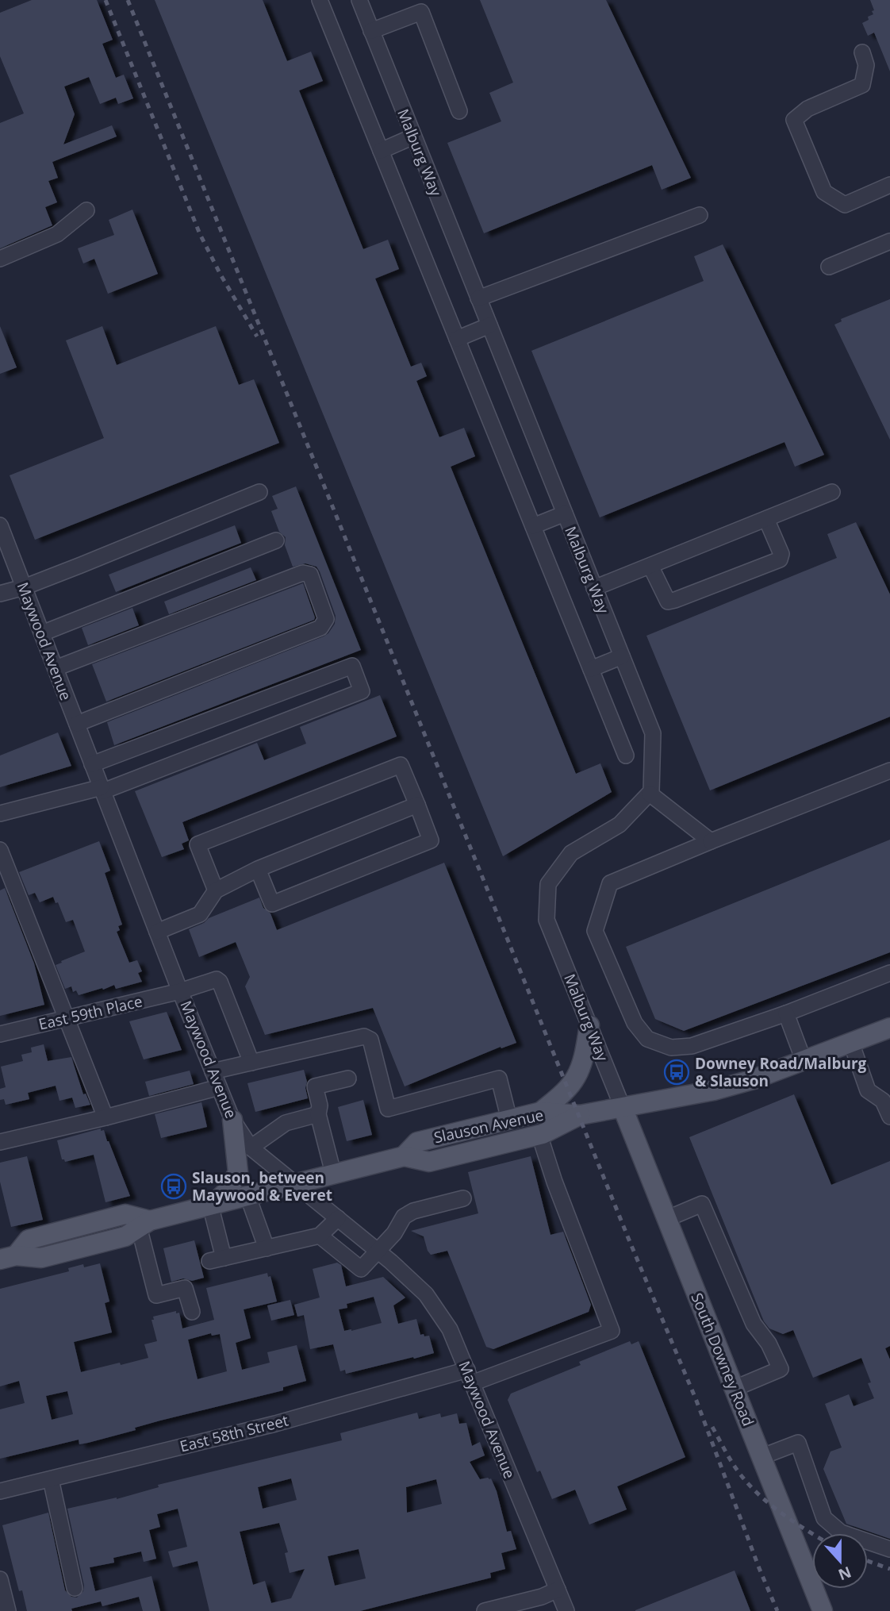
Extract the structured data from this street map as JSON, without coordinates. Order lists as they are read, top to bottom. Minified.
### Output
{"streets":{"main road":["Slauson Avenue","South Downey Road"],"street":["Malburg Way","Maywood Avenue","East 59th Place","East 58th Street"]},"crossings":[["Malburg Way","Slauson Avenue"],["Malburg Way","South Downey Road"],["Maywood Avenue","East 59th Place"],["Maywood Avenue","Slauson Avenue"],["Maywood Avenue","East 58th Street"],["Slauson Avenue","South Downey Road"],["Slauson Avenue","East 58th Street"]],"places":{"bus stop":["Downey Road/Malburg & Slauson","Slauson, between Maywood & Everet"]},"north":"bottom"}
